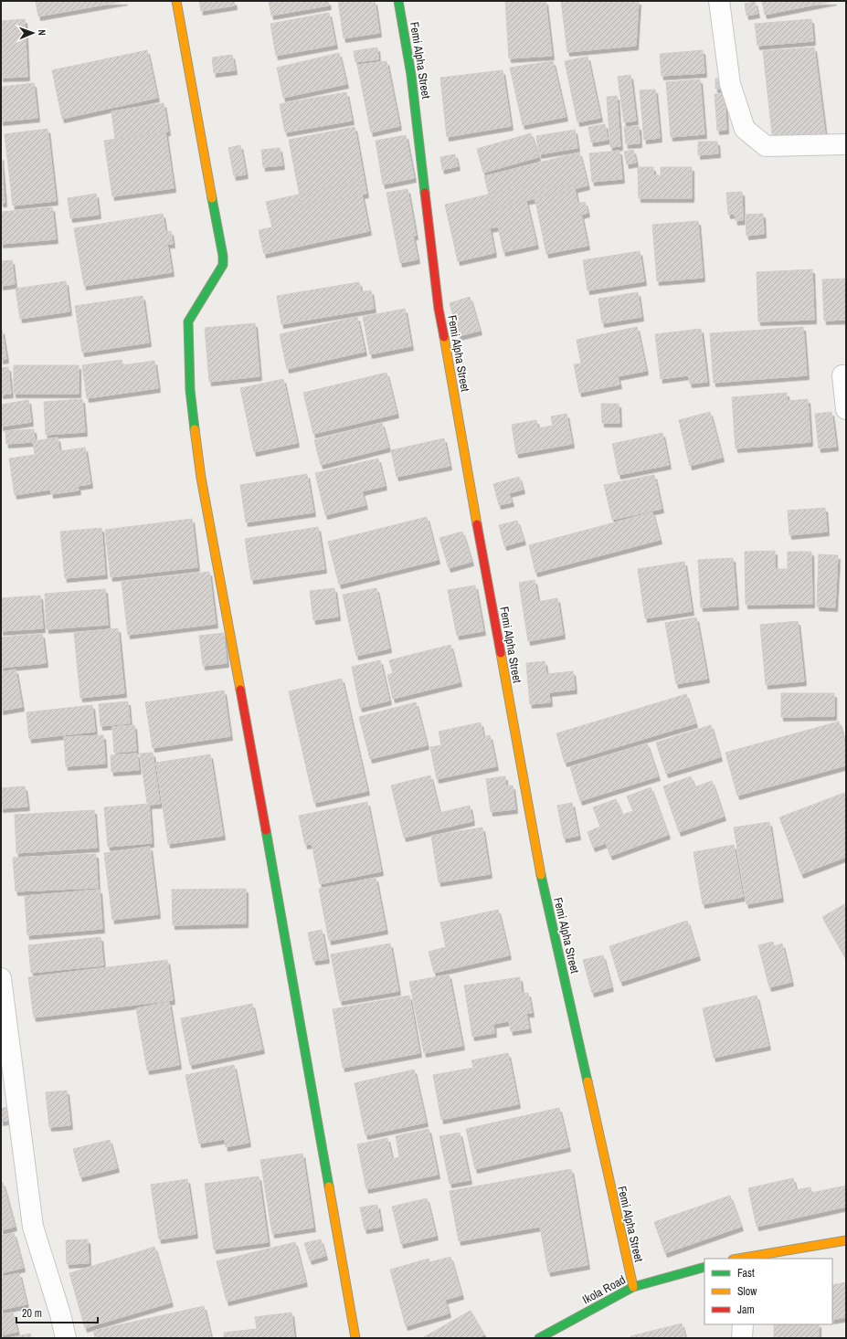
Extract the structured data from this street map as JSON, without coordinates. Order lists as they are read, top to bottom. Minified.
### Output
{"streets":{"street":["Femi Alpha Street","Ikola Road"]},"crossings":[["Femi Alpha Street","Ikola Road"]],"legend":["Fast","Slow","Jam"],"scale_bar":"20 m","north":"right"}
